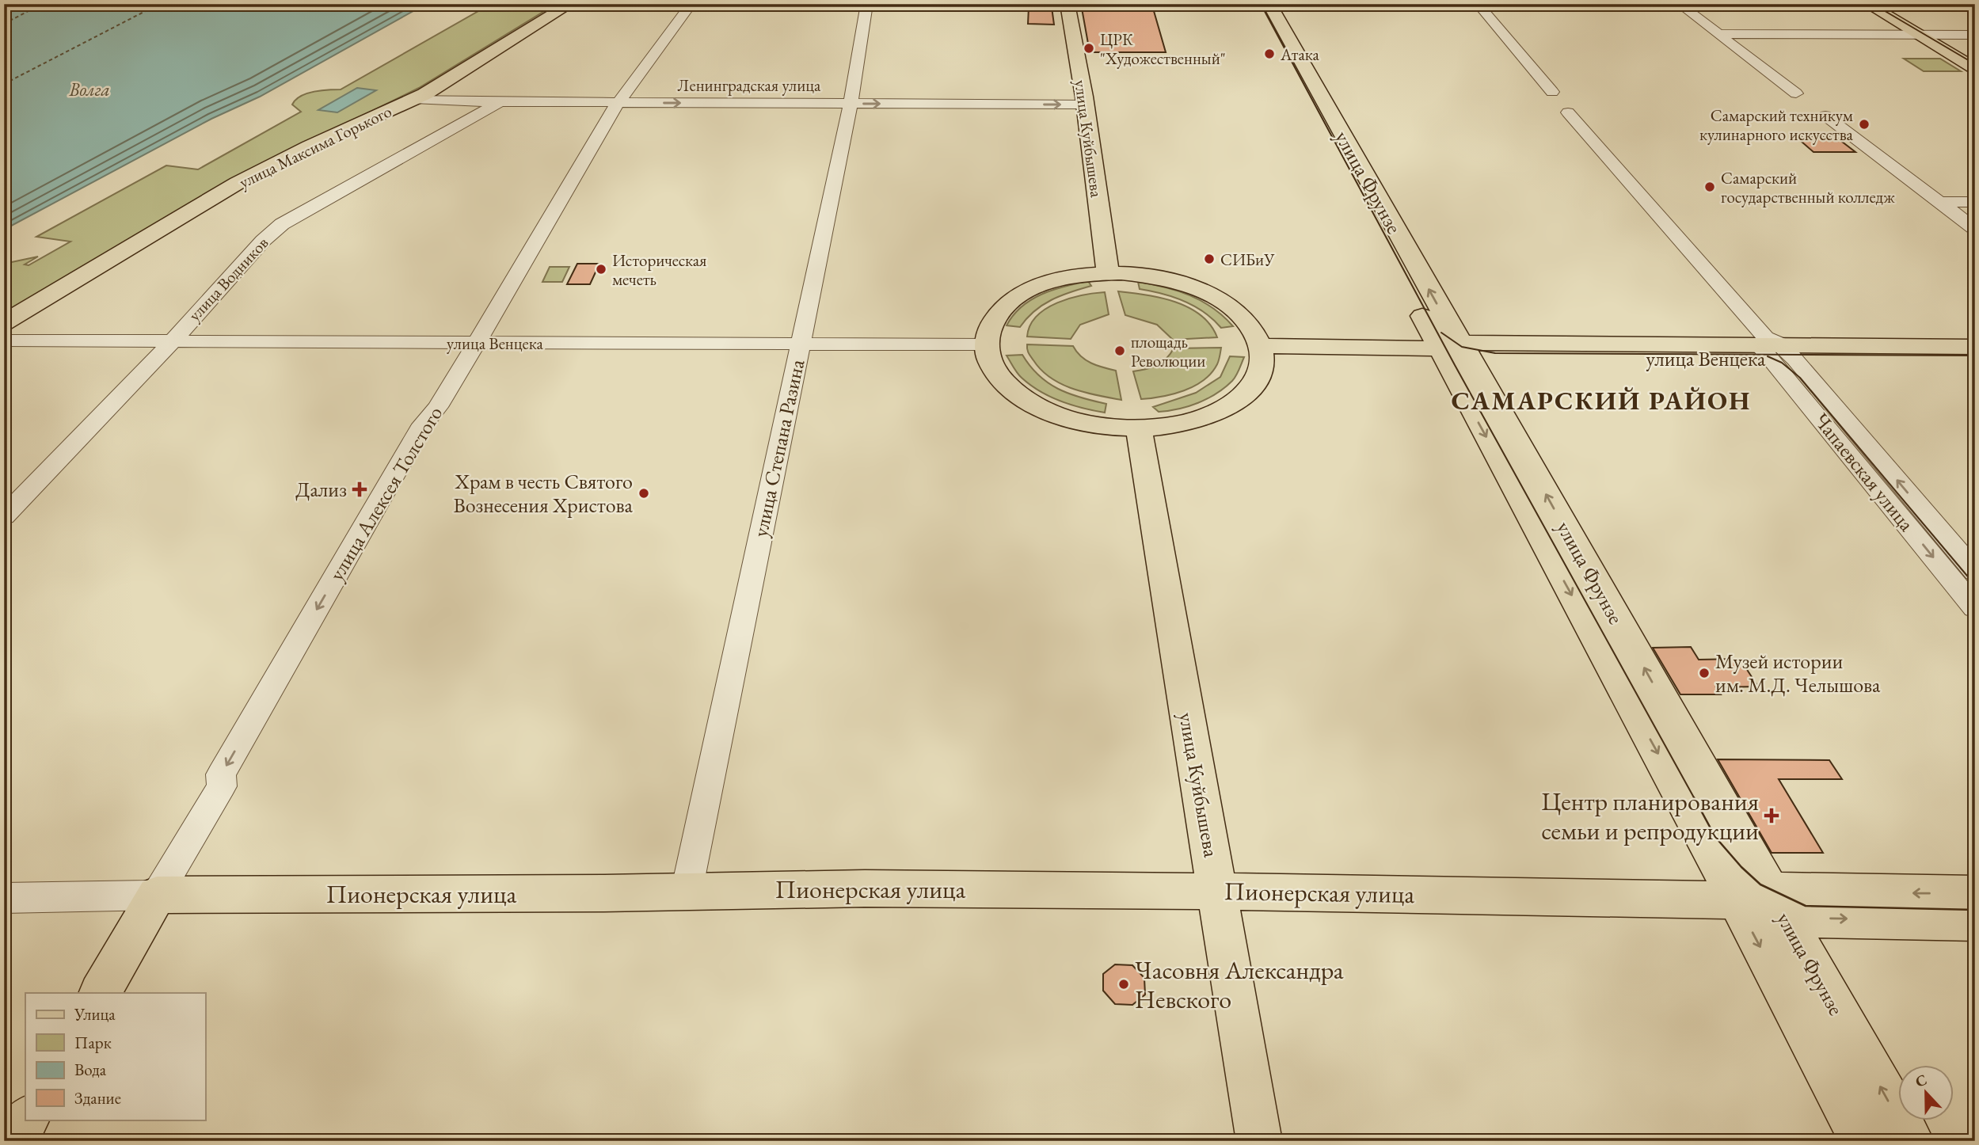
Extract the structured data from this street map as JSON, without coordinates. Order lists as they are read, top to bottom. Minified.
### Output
{"streets":{"main road":["улица Куйбышева","улица Максима Горького","улица Фрунзе","улица Венцека","улица Алексея Толстого","Пионерская улица"],"street":["Ленинградская улица","улица Водников","улица Степана Разина","Чапаевская улица"]},"crossings":[["Ленинградская улица","улица Куйбышева"],["Ленинградская улица","улица Максима Горького"],["Ленинградская улица","улица Водников"],["Ленинградская улица","улица Степана Разина"],["Ленинградская улица","улица Алексея Толстого"],["улица Куйбышева","Пионерская улица"],["улица Фрунзе","улица Венцека"],["улица Фрунзе","Пионерская улица"],["улица Водников","улица Венцека"],["улица Венцека","улица Степана Разина"],["улица Венцека","Чапаевская улица"],["улица Венцека","улица Алексея Толстого"],["улица Степана Разина","Пионерская улица"],["улица Алексея Толстого","Пионерская улица"]],"one_way":["Ленинградская улица","улица Алексея Толстого"],"districts":["САМАРСКИЙ РАЙОН"],"water":["Волга"],"places":{"other":["ЦРК \"Художественный\"","Атака","Самарский техникум кулинарного искусства","Самарский государственный колледж","СИБиУ","Историческая мечеть","площадь Революции","Храм в честь Святого Вознесения Христова","Музей истории им. М.Д. Челышова","Часовня Александра Невского"],"health":["Дализ","Центр планирования семьи и репродукции"]},"legend":["Улица","Парк","Вода","Здание"],"north":"top"}
